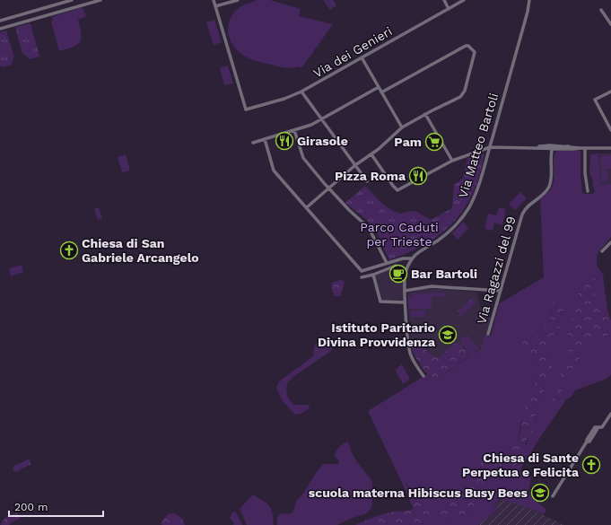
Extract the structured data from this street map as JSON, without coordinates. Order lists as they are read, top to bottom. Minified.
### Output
{"streets":{"street":["Via dei Genieri","Via Matteo Bartoli","Via Ragazzi del 99"]},"parks":["Parco Caduti per Trieste"],"places":{"restaurant":["Girasole","Pizza Roma"],"supermarket":["Pam"],"church":["Chiesa di San Gabriele Arcangelo","Chiesa di Sante Perpetua e Felicita"],"cafe":["Bar Bartoli"],"school or university":["Istituto Paritario Divina Provvidenza","scuola materna Hibiscus Busy Bees"]},"scale_bar":"200 m"}
